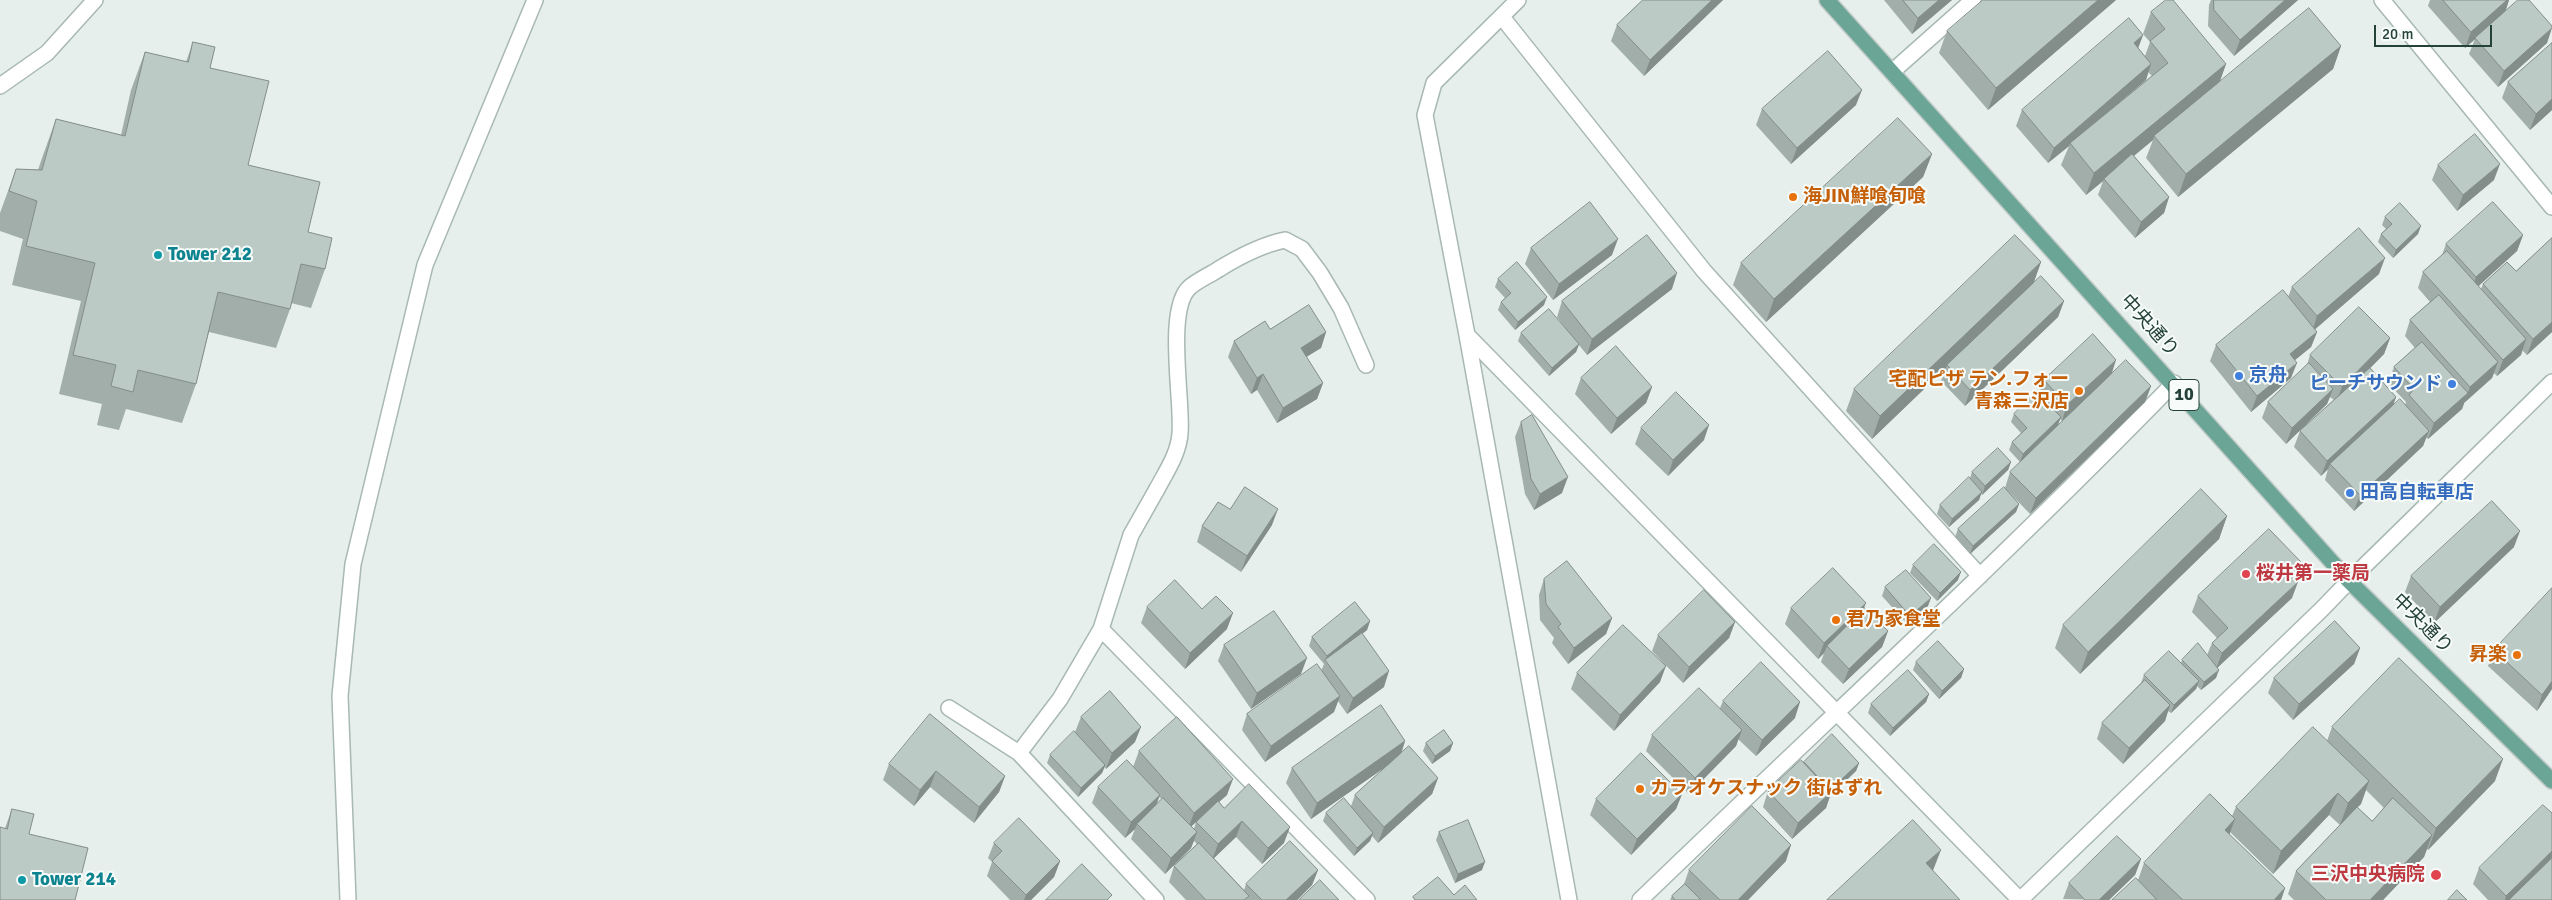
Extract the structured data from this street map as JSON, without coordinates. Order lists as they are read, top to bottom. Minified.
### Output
{"streets":{"main road":["中央通り","10"]},"places":["海JIN鮮喰旬喰","Tower 212","京舟","ピーチサウンド","宅配ピザ テン.フォー 青森三沢店","田高自転車店","桜井第一薬局","君乃家食堂","昇楽","カラオケスナック 街はずれ","三沢中央病院","Tower 214"],"scale_bar":"20 m"}
